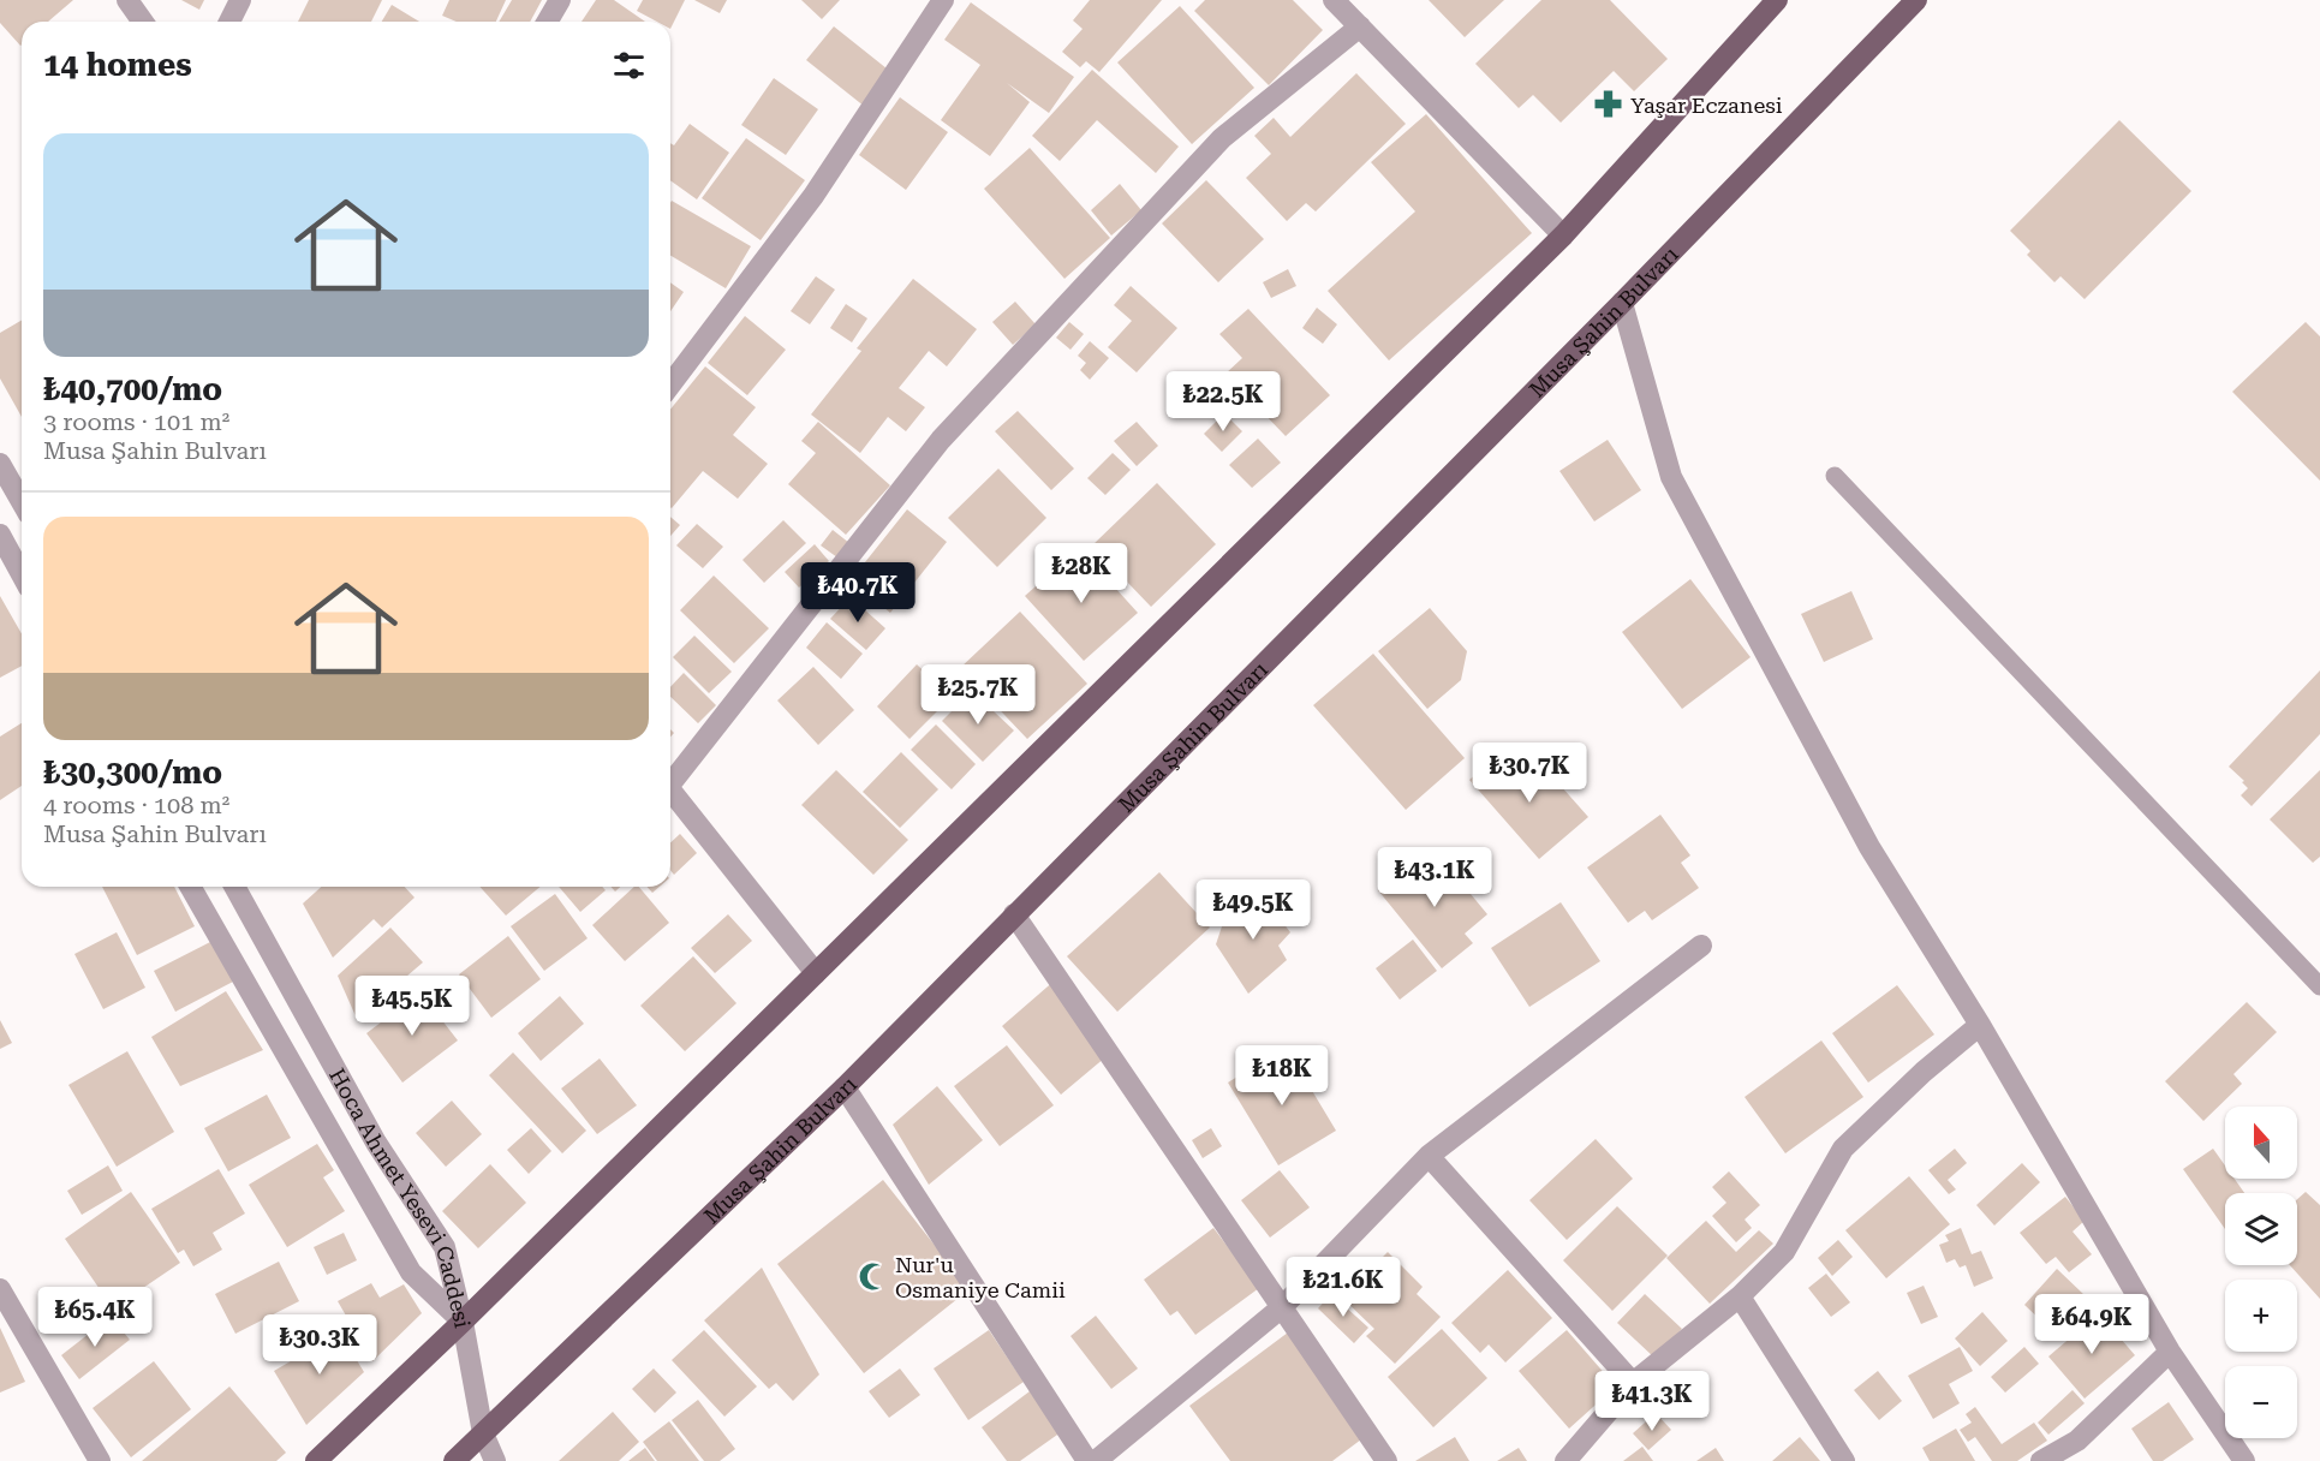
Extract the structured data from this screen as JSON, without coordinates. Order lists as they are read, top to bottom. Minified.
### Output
{"streets":{"main road":["Musa Şahin Bulvarı"],"street":["Hoca Ahmet Yesevi Caddesi"]},"places":{"pharmacy":["Yaşar Eczanesi"],"mosque":["Nur'u Osmaniye Camii"]},"north":"top","page":{"heading":"14 homes","list":[{"name":"₺40,700/mo","note":"3 rooms · 101 m² · Musa Şahin Bulvarı"},{"name":"₺30,300/mo","note":"4 rooms · 108 m² · Musa Şahin Bulvarı"}],"price":["₺22.5K","₺28K","₺40.7K","₺25.7K","₺30.7K","₺43.1K","₺49.5K","₺45.5K","₺18K","₺21.6K","₺65.4K","₺64.9K","₺30.3K","₺41.3K"],"map_buttons":["+","−"]}}
